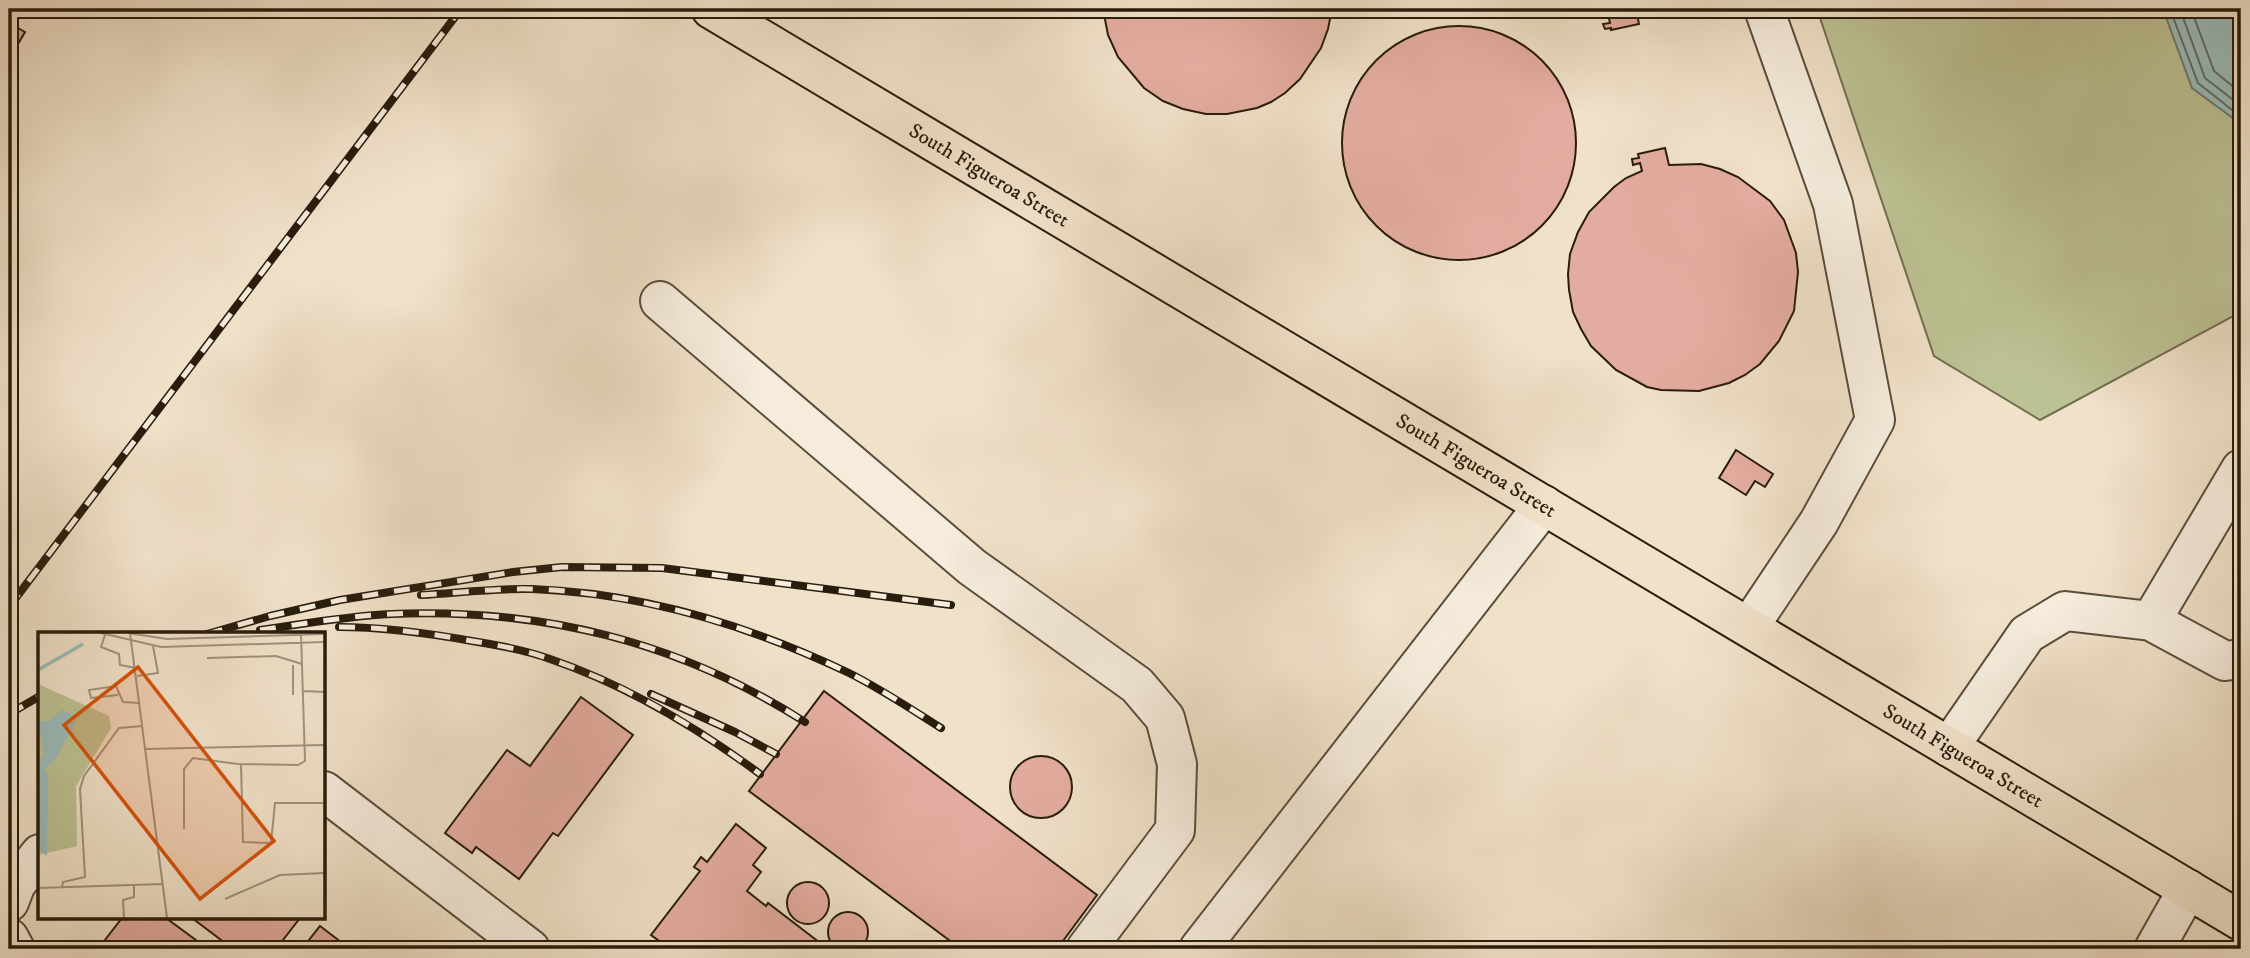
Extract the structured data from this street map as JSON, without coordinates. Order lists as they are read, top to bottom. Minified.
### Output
{"streets":{"main road":["South Figueroa Street"]}}
